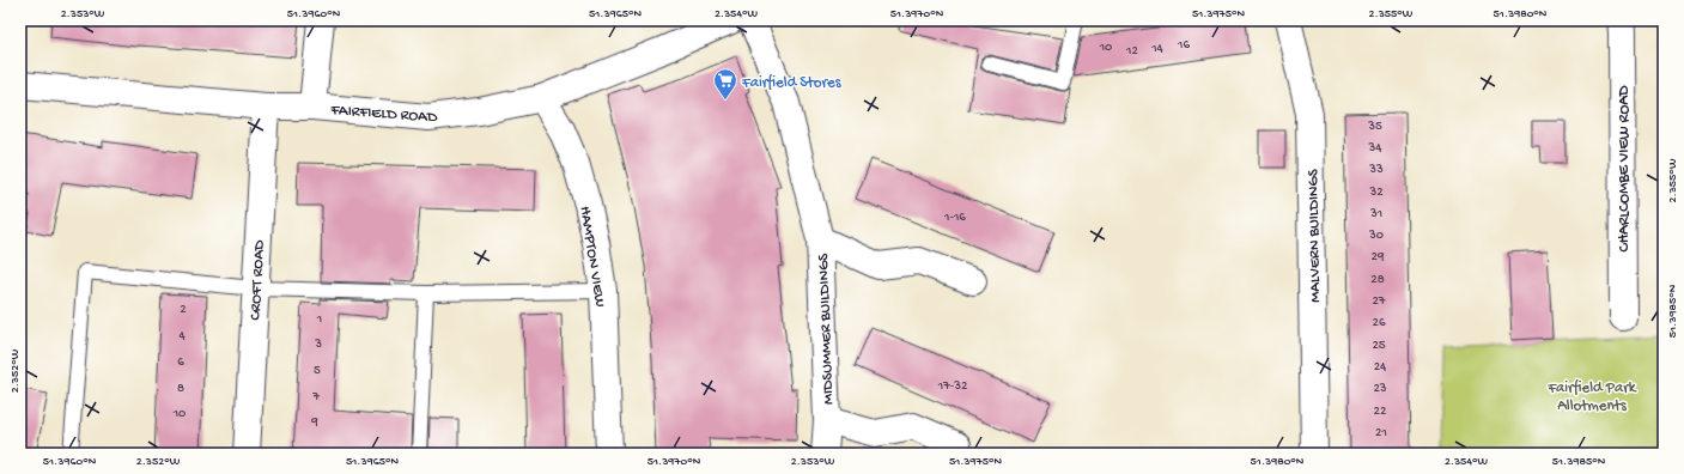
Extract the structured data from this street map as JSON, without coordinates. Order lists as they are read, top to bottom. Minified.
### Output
{"streets":{"street":["FAIRFIELD ROAD","CHARLCOMBE VIEW ROAD","MALVERN BUILDINGS","HAMPTON VIEW","CROFT ROAD","MIDSUMMER BUILDINGS"]},"crossings":[["FAIRFIELD ROAD","HAMPTON VIEW"],["FAIRFIELD ROAD","CROFT ROAD"]],"parks":["Fairfield Park Allotments"],"places":{"supermarket":["Fairfield Stores"]},"house_numbers":["16","10","14","12","35","34","33","32","31","1-16","30","29","28","27","2","1","26","4","3","25","6","24","5","17-32","8","23","7","22","10","9","21"],"coordinates":["2.353°W","51.3960°N","51.3965°N","2.354°W","51.3970°N","51.3975°N","2.355°W","51.3980°N","51.3985°N","2.352°W"]}
